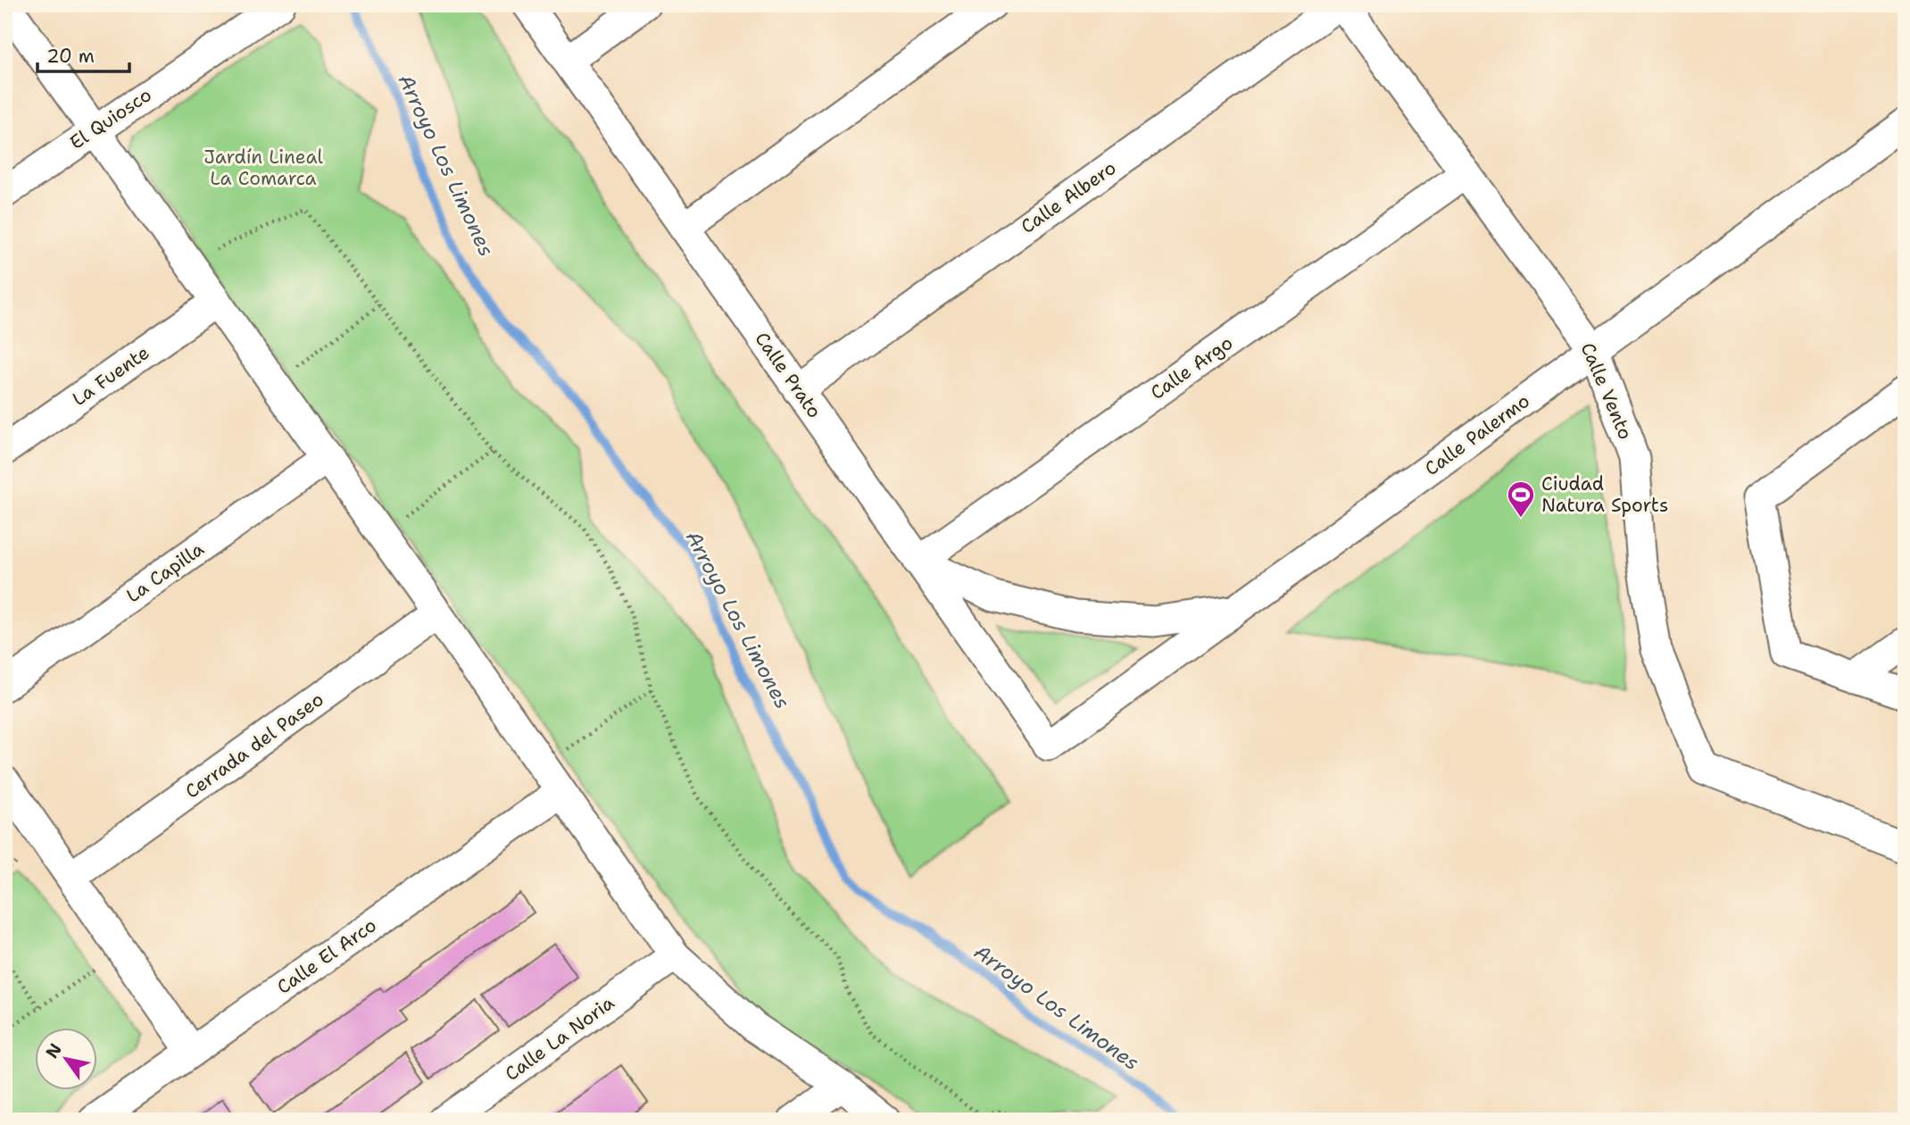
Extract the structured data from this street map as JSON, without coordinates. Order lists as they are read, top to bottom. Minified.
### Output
{"streets":{"street":["El Quiosco","Calle Albero","Calle Argo","Calle Prato","La Fuente","Calle Vento","Calle Palermo","La Capilla","Cerrada del Paseo","Calle El Arco","Calle La Noria"]},"crossings":[["Calle Albero","Calle Prato"],["Calle Albero","Calle Vento"],["Calle Argo","Calle Prato"],["Calle Argo","Calle Vento"],["Calle Prato","Calle Palermo"],["Calle Vento","Calle Palermo"]],"water":["Arroyo Los Limones"],"parks":["Jardín Lineal La Comarca"],"places":{"sports":["Ciudad Natura Sports"]},"scale_bar":"20 m","north":"top left"}
